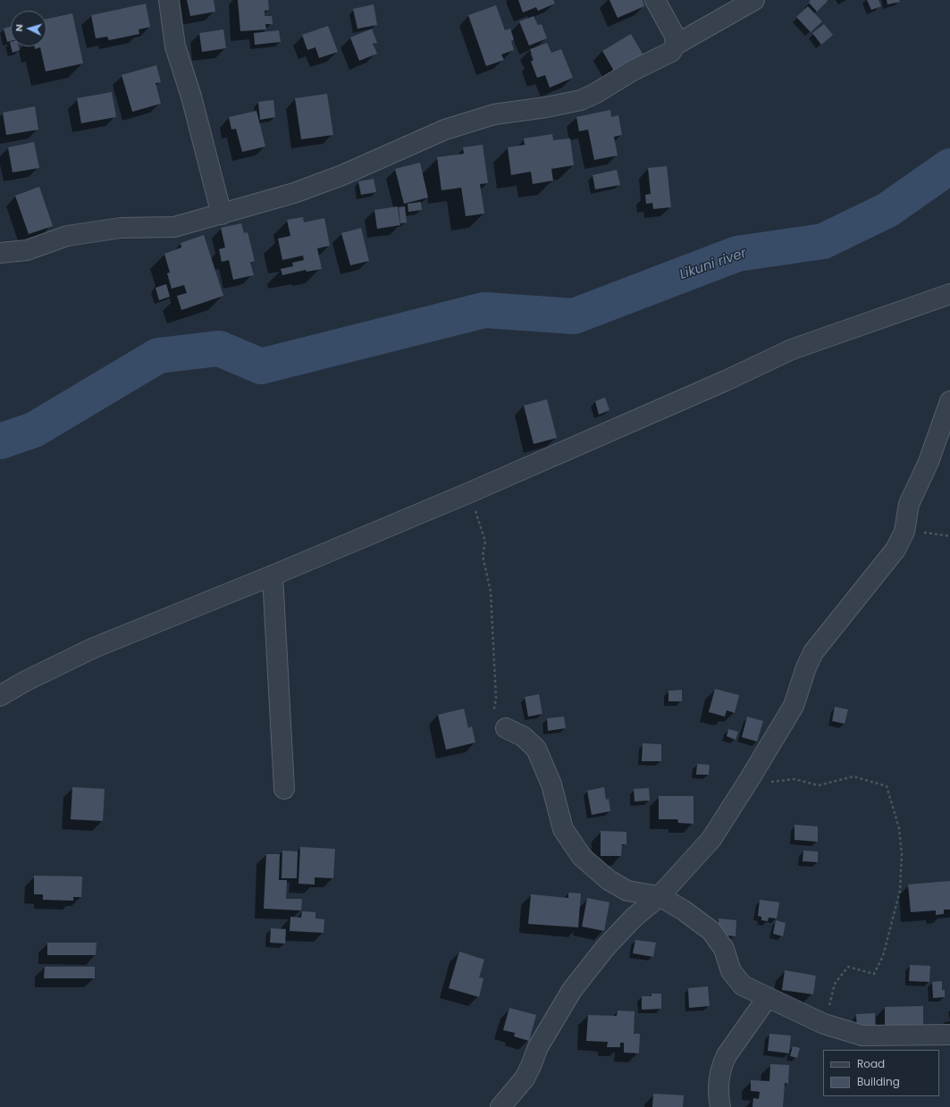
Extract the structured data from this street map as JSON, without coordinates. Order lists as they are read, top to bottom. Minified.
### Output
{"water":["Likuni river"],"legend":["Road","Building"],"north":"left"}
